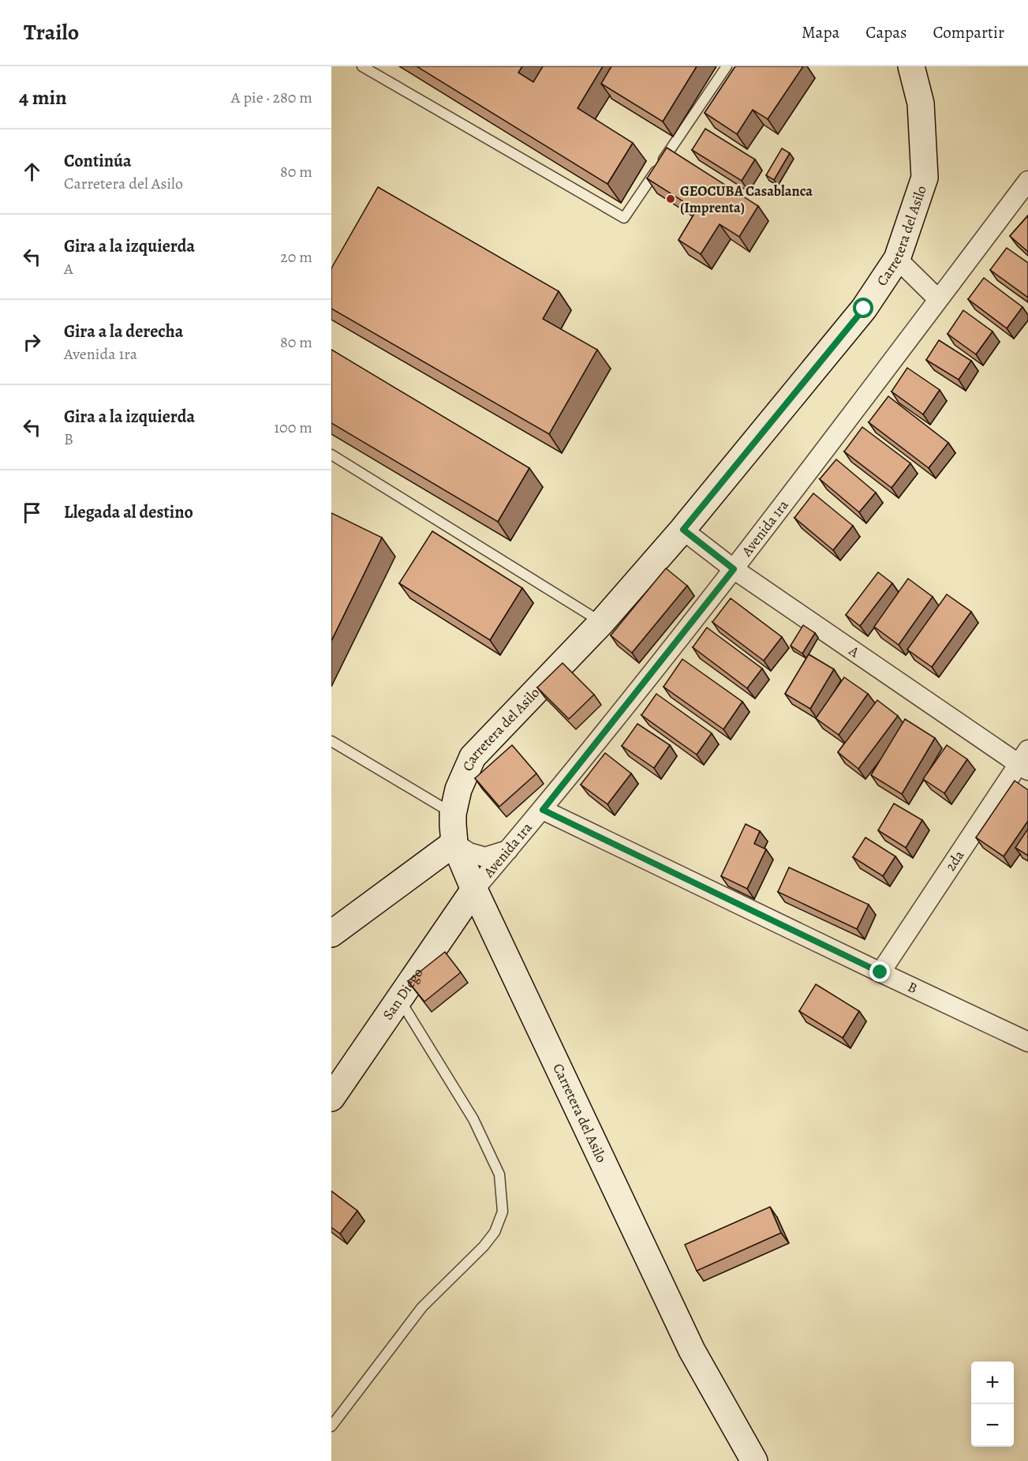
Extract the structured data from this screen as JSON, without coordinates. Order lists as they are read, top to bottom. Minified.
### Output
{"streets":{"street":["Carretera del Asilo","Avenida 1ra","A","2da","B","San Diego"]},"crossings":[["Carretera del Asilo","Avenida 1ra"],["Carretera del Asilo","A"],["Carretera del Asilo","San Diego"],["Avenida 1ra","A"],["Avenida 1ra","B"],["Avenida 1ra","San Diego"],["A","2da"],["2da","B"]],"places":["GEOCUBA Casablanca (Imprenta)"],"page":{"header":"Trailo","nav":["Mapa","Capas","Compartir"],"heading":["4 min","A pie · 280 m"],"list":[["Continúa","Carretera del Asilo","80 m"],["Gira a la izquierda","A","20 m"],["Gira a la derecha","Avenida 1ra","80 m"],["Gira a la izquierda","B","100 m"],"Llegada al destino"],"map_buttons":["+","−"]}}
